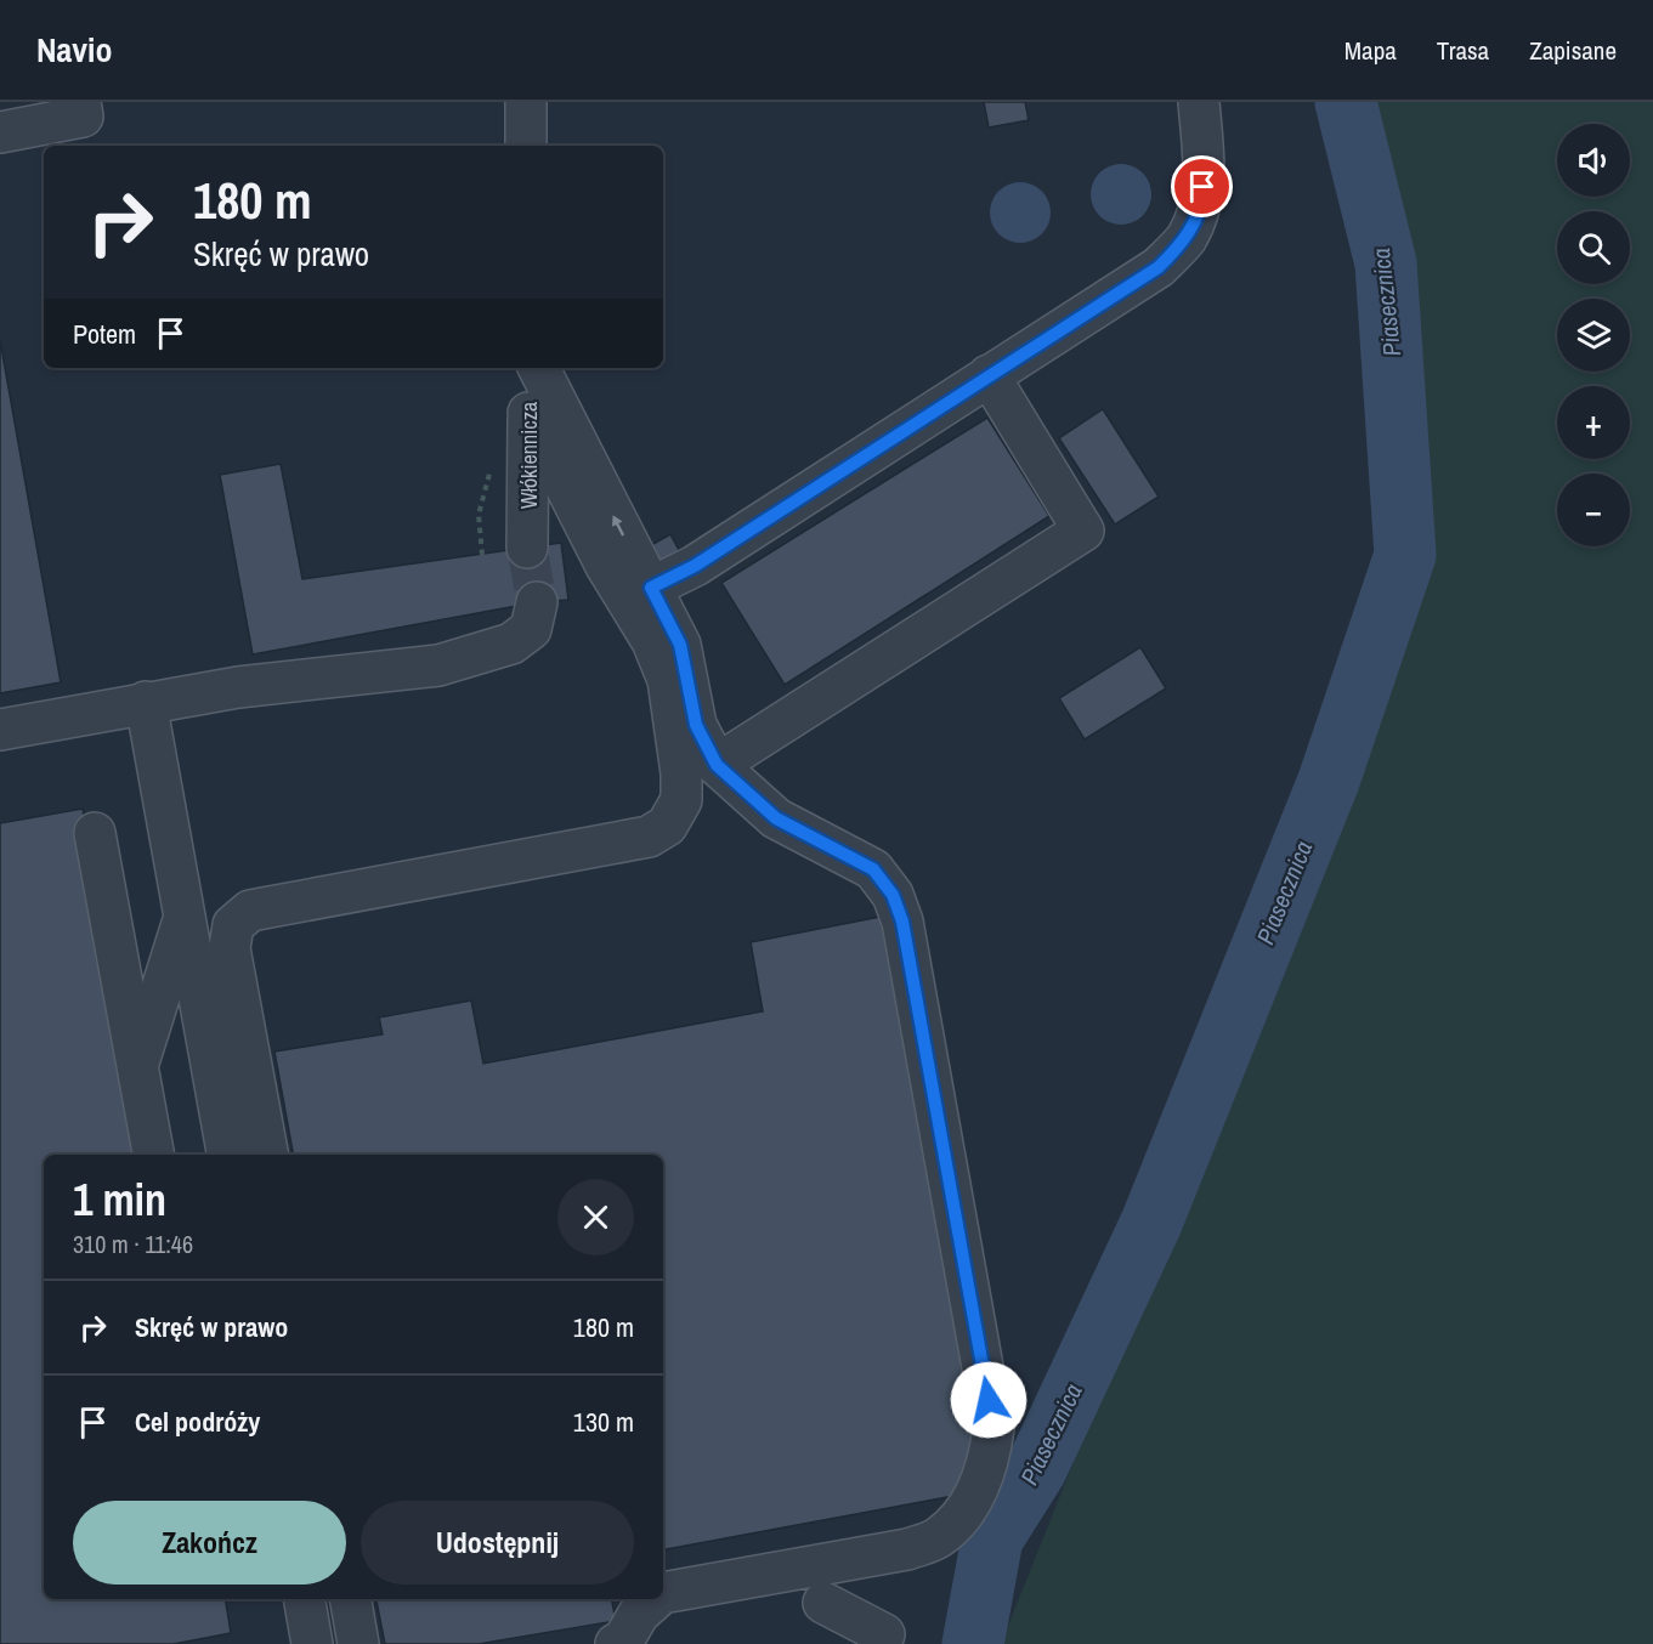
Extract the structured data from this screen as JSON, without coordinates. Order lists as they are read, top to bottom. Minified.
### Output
{"streets":{"street":["Włókiennicza"]},"water":["Piasecznica"],"page":{"header":"Navio","nav":["Mapa","Trasa","Zapisane"],"map_buttons":["+","−"],"turn":["180 m","Skręć w prawo"],"then":"Potem","heading":["1 min","310 m · 11:46"],"list":[{"name":"Skręć w prawo","value":"180 m"},{"name":"Cel podróży","value":"130 m"}],"buttons":["Zakończ","Udostępnij"]}}
